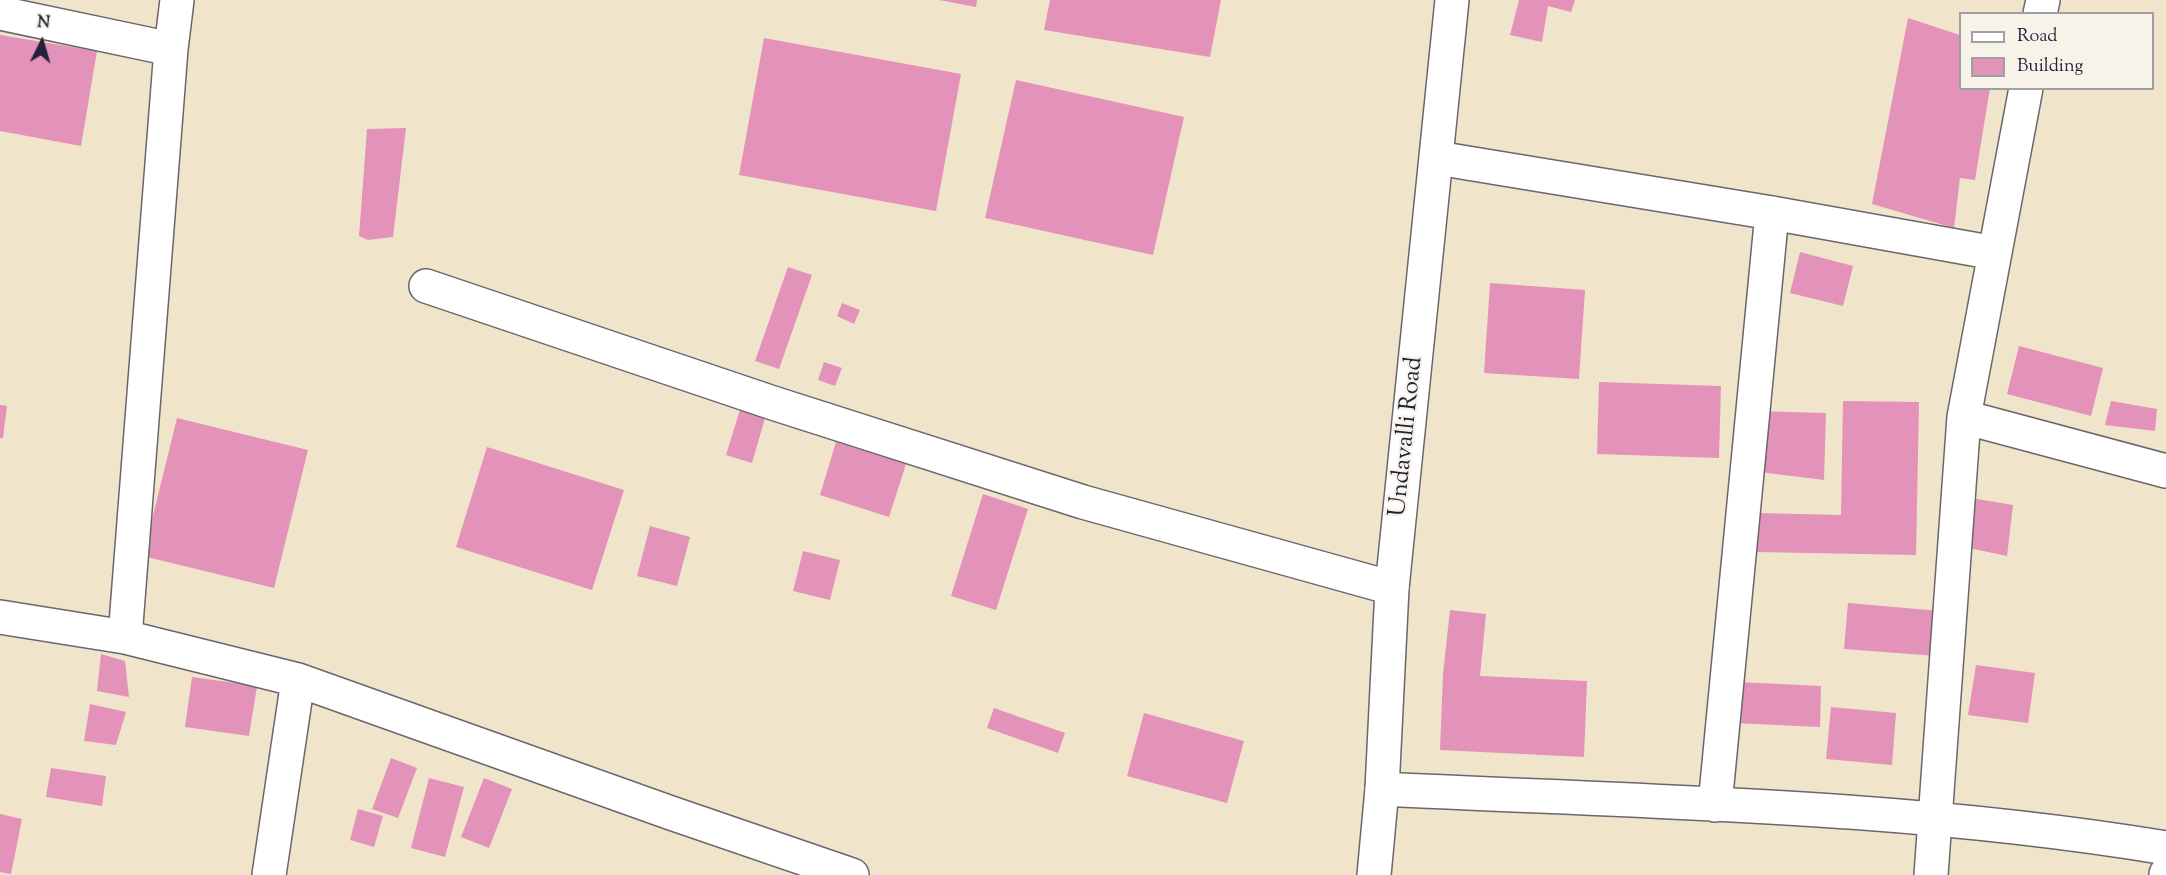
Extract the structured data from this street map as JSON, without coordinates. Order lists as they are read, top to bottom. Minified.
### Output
{"streets":{"street":["Undavalli Road"]},"legend":["Road","Building"],"north":"top"}
